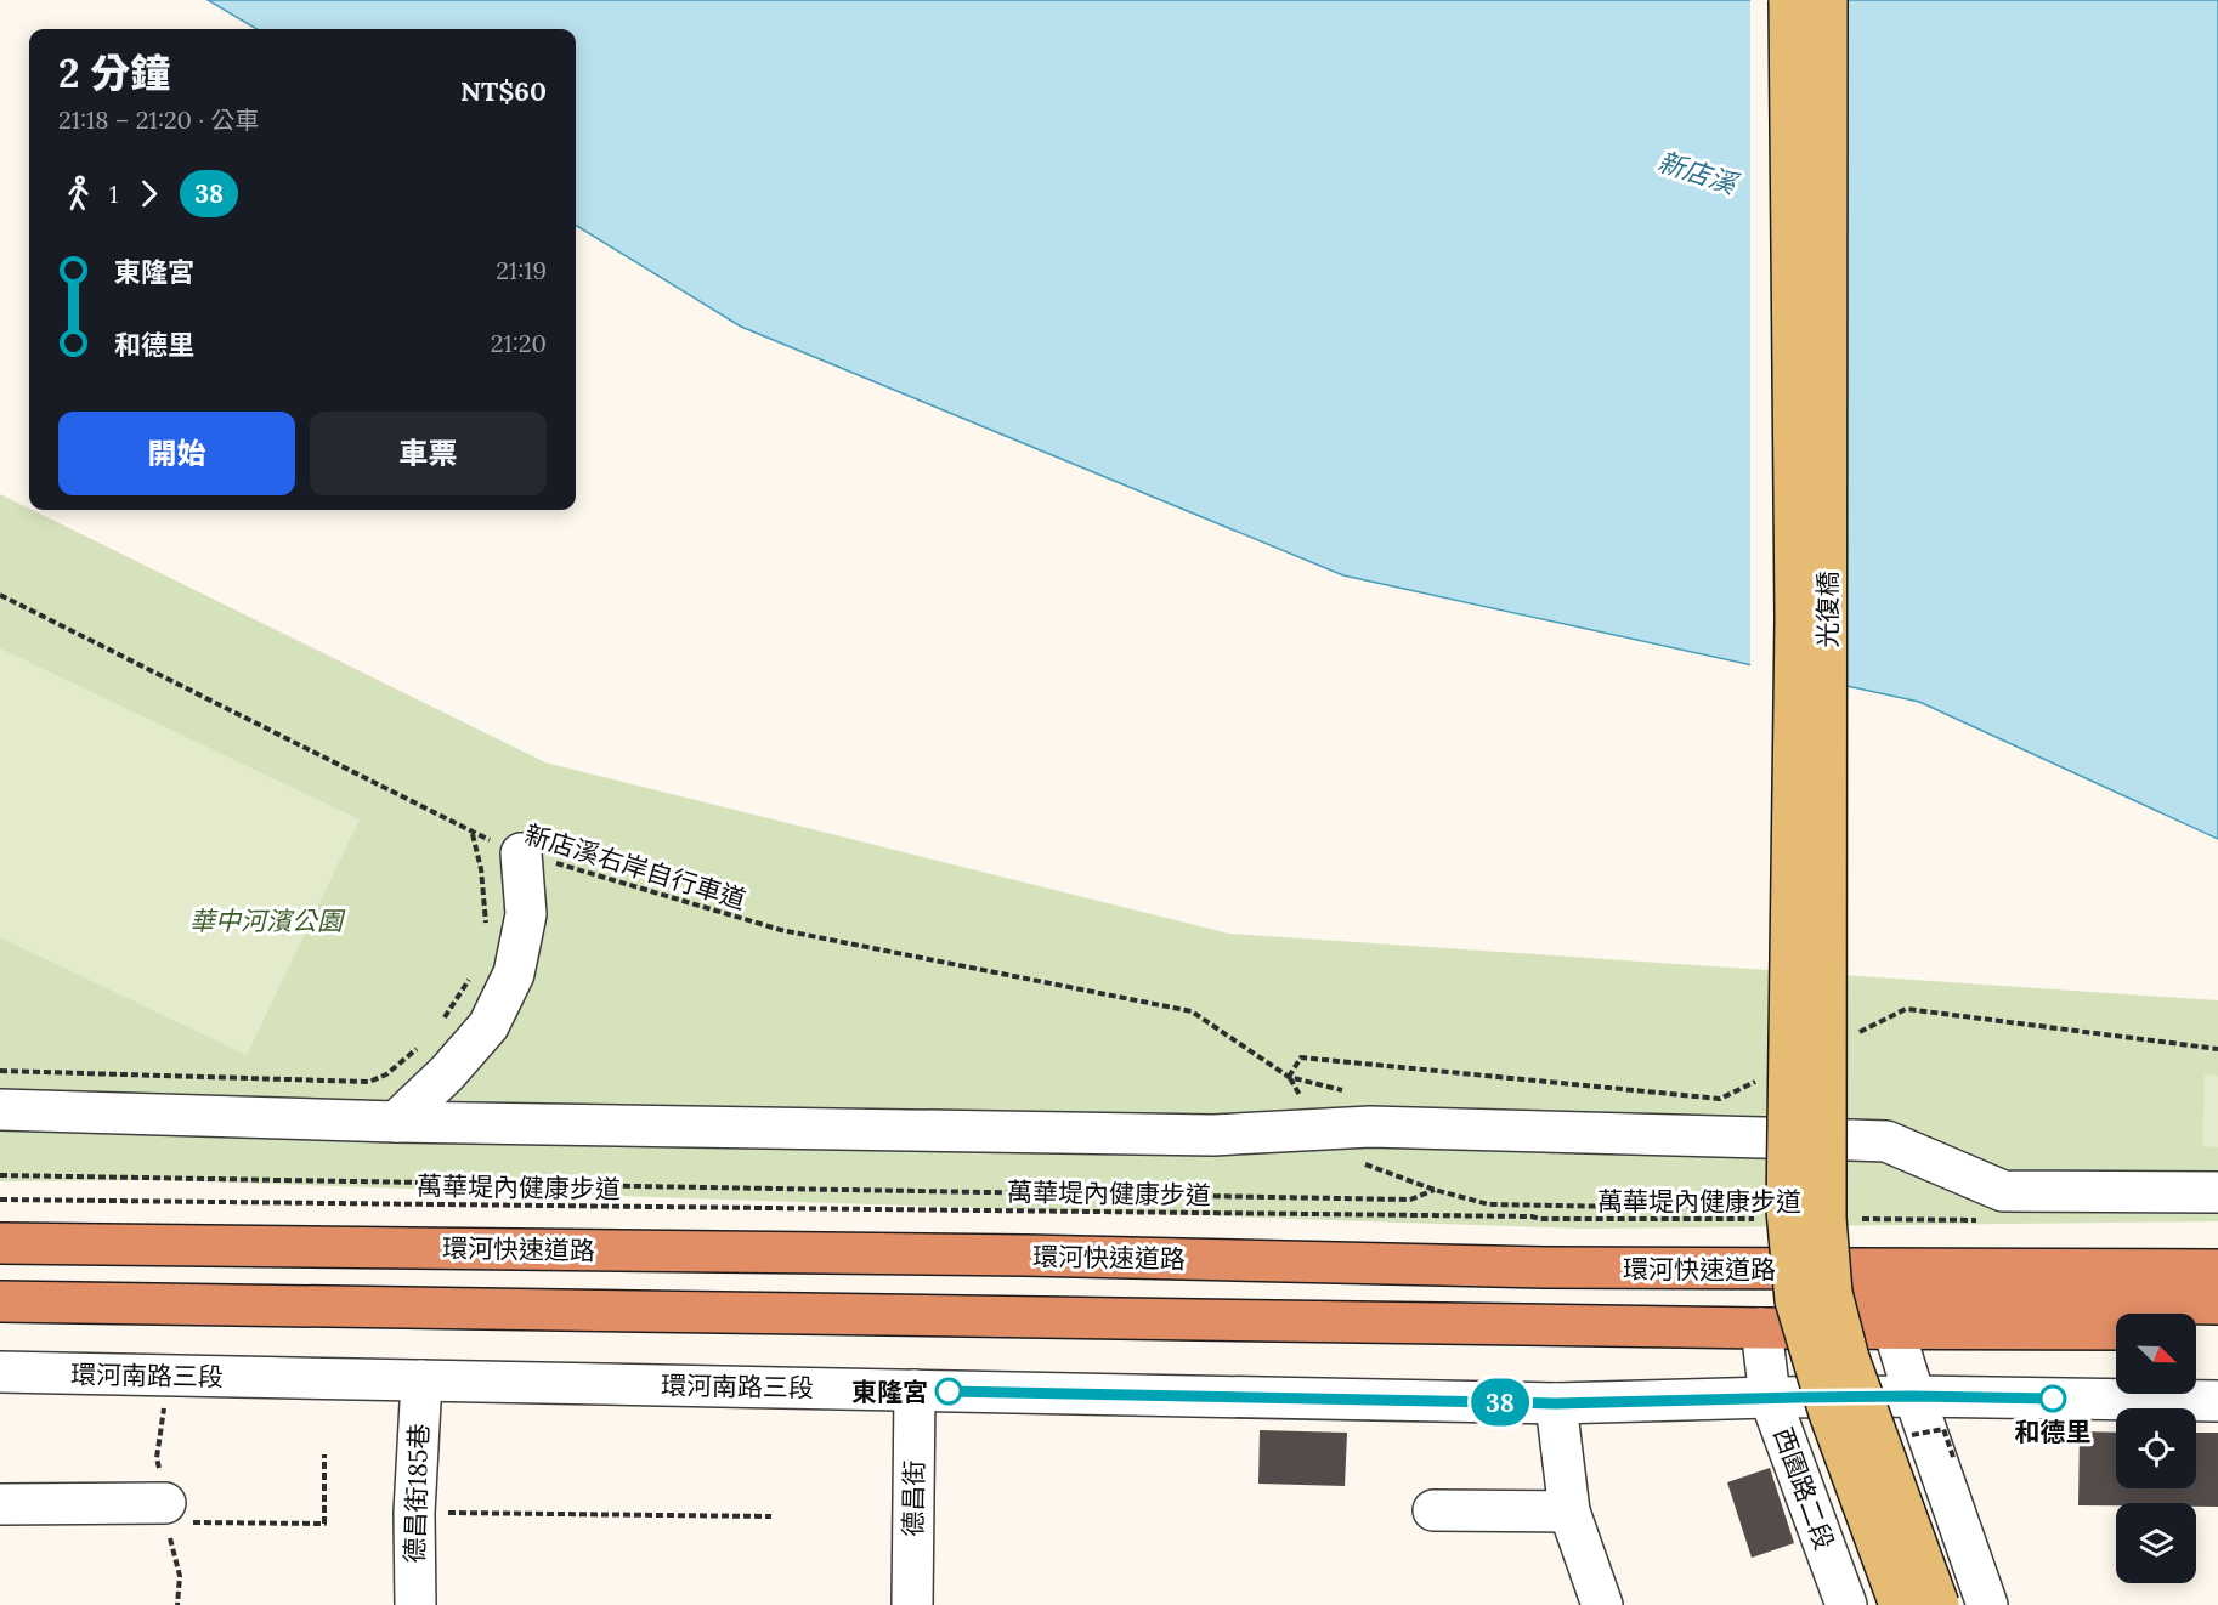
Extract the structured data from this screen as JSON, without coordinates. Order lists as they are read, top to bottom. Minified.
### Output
{"streets":{"highway":["環河快速道路"],"main road":["光復橋"],"street":["環河南路三段","西園路二段","德昌街185巷","德昌街"],"path":["新店溪右岸自行車道","萬華堤內健康步道"]},"crossings":[["光復橋","萬華堤內健康步道"],["環河南路三段","西園路二段"],["環河南路三段","德昌街185巷"],["環河南路三段","德昌街"]],"water":["新店溪"],"parks":["華中河濱公園"],"places":["東隆宮","和德里"],"lines":["bus line 38"],"north":"bottom right","page":{"on_map":"38","heading":["2 分鐘","21:18 – 21:20 · 公車","NT$60"],"legs":["1","38"],"list":[{"name":"東隆宮","value":"21:19"},{"name":"和德里","value":"21:20"}],"buttons":["開始","車票"]}}
